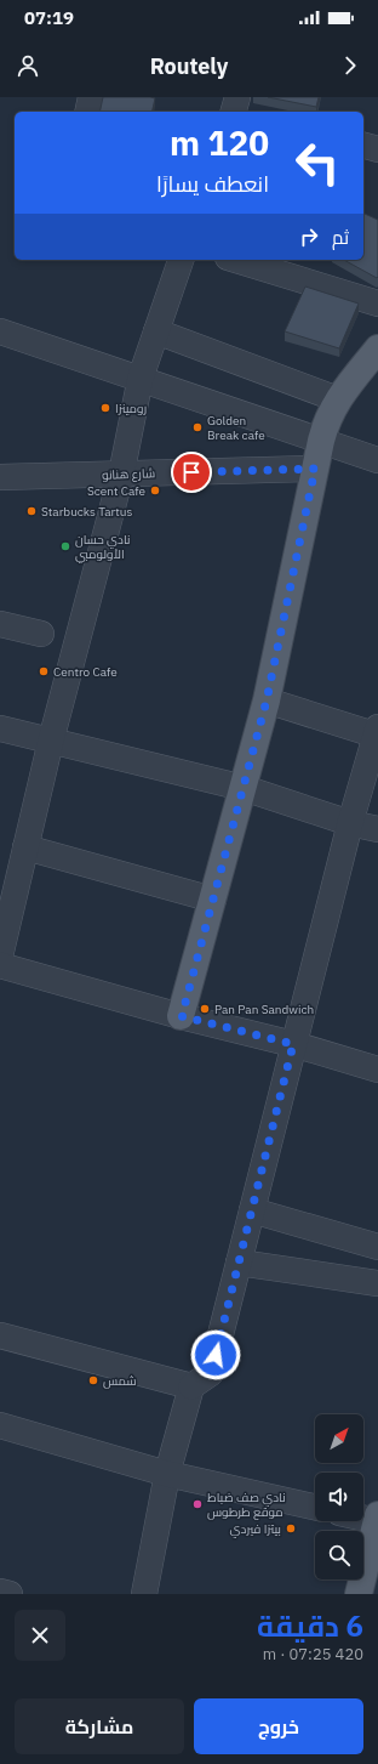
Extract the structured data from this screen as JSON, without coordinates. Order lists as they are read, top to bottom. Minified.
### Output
{"streets":{"street":["شارع هنانو"]},"places":["رومينزا","Golden Break cafe","Scent Cafe","Starbucks Tartus","نادي حسان الأولومبي","Centro Cafe","Pan Pan Sandwich","شمس","نادي صف ضباط موقع طرطوس","بيتزا فيردي"],"north":"top right","page":{"status":"07:19","header":"Routely","turn":["120 m","انعطف يسارًا"],"then":"ثم","heading":["6 دقيقة","420 m · 07:25"],"buttons":["خروج","مشاركة"]}}
